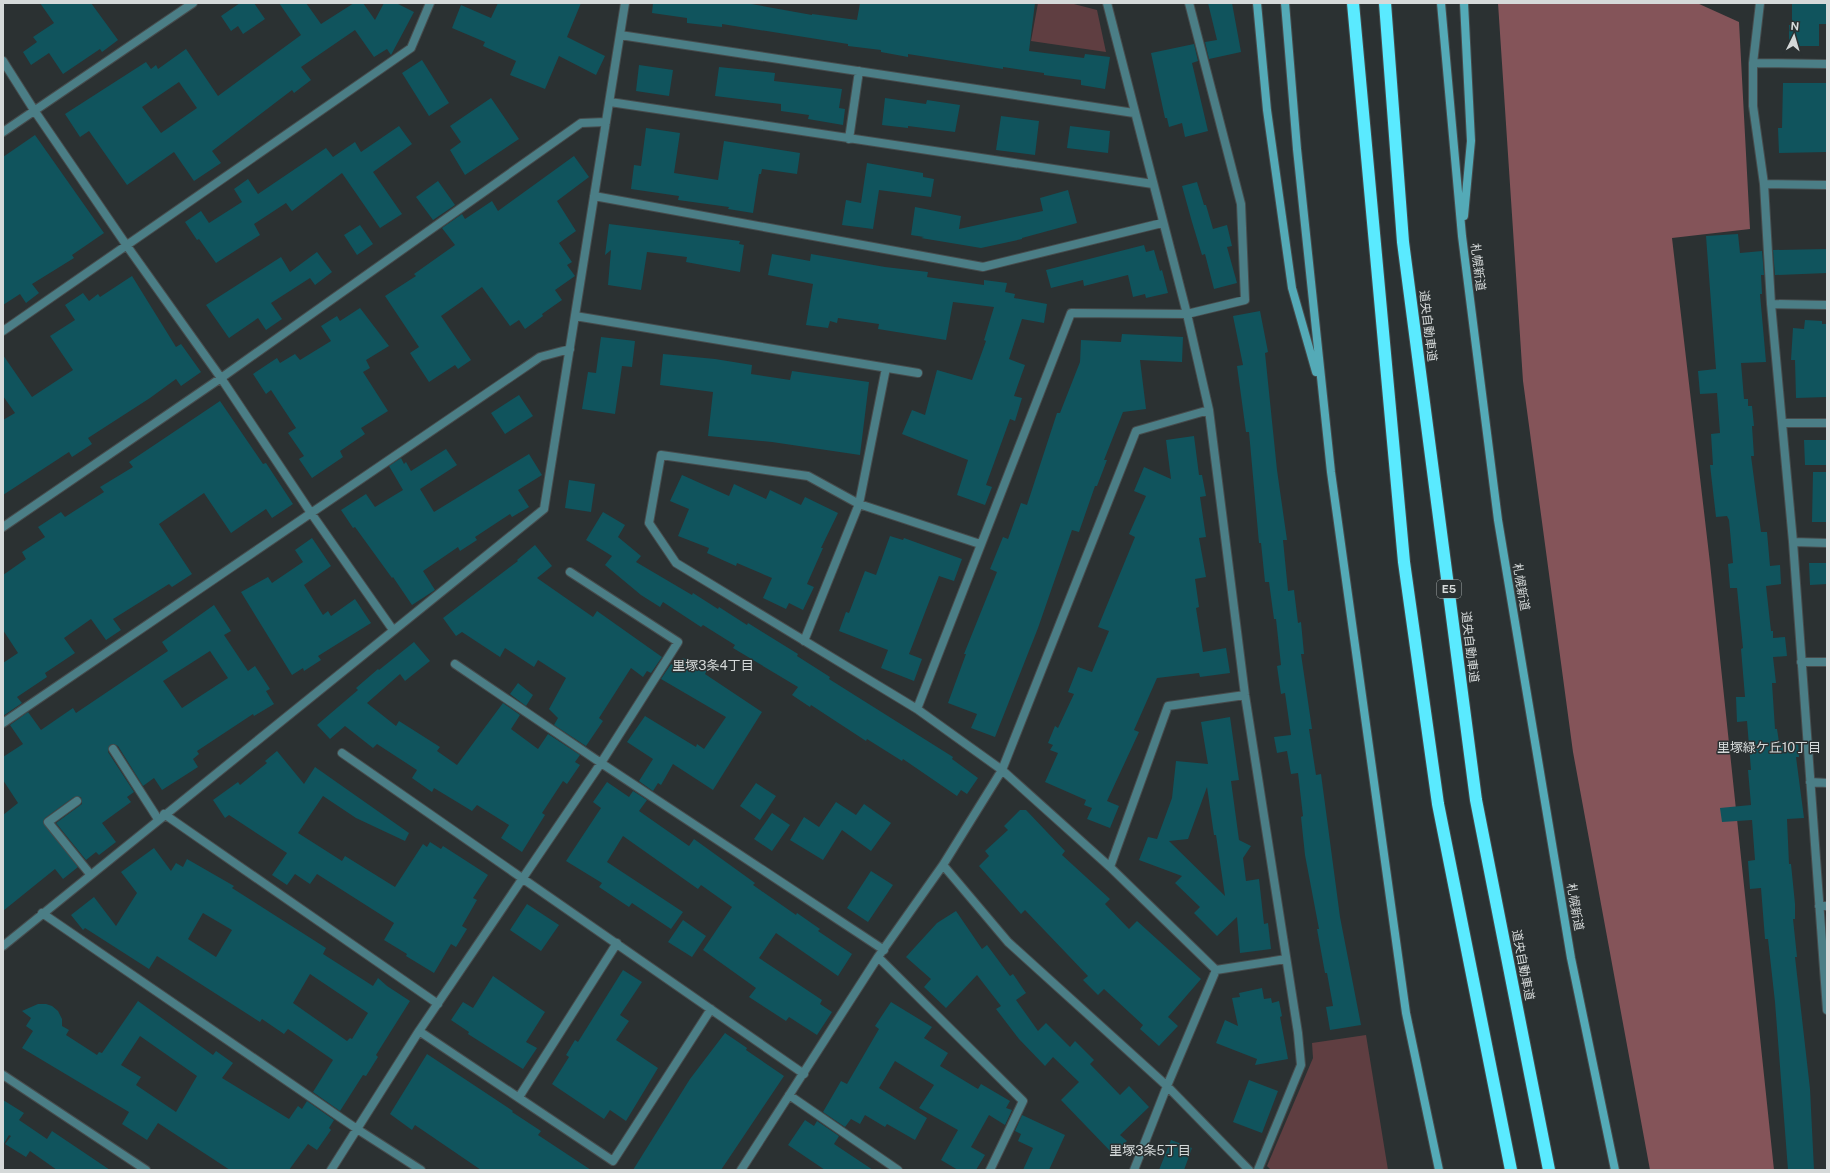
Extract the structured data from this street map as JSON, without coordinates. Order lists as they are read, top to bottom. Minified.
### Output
{"streets":{"highway":["道央自動車道","E5"],"street":["札幌新道"]},"districts":["里塚3条4丁目","里塚緑ケ丘10丁目","里塚3条5丁目"],"north":"top"}
